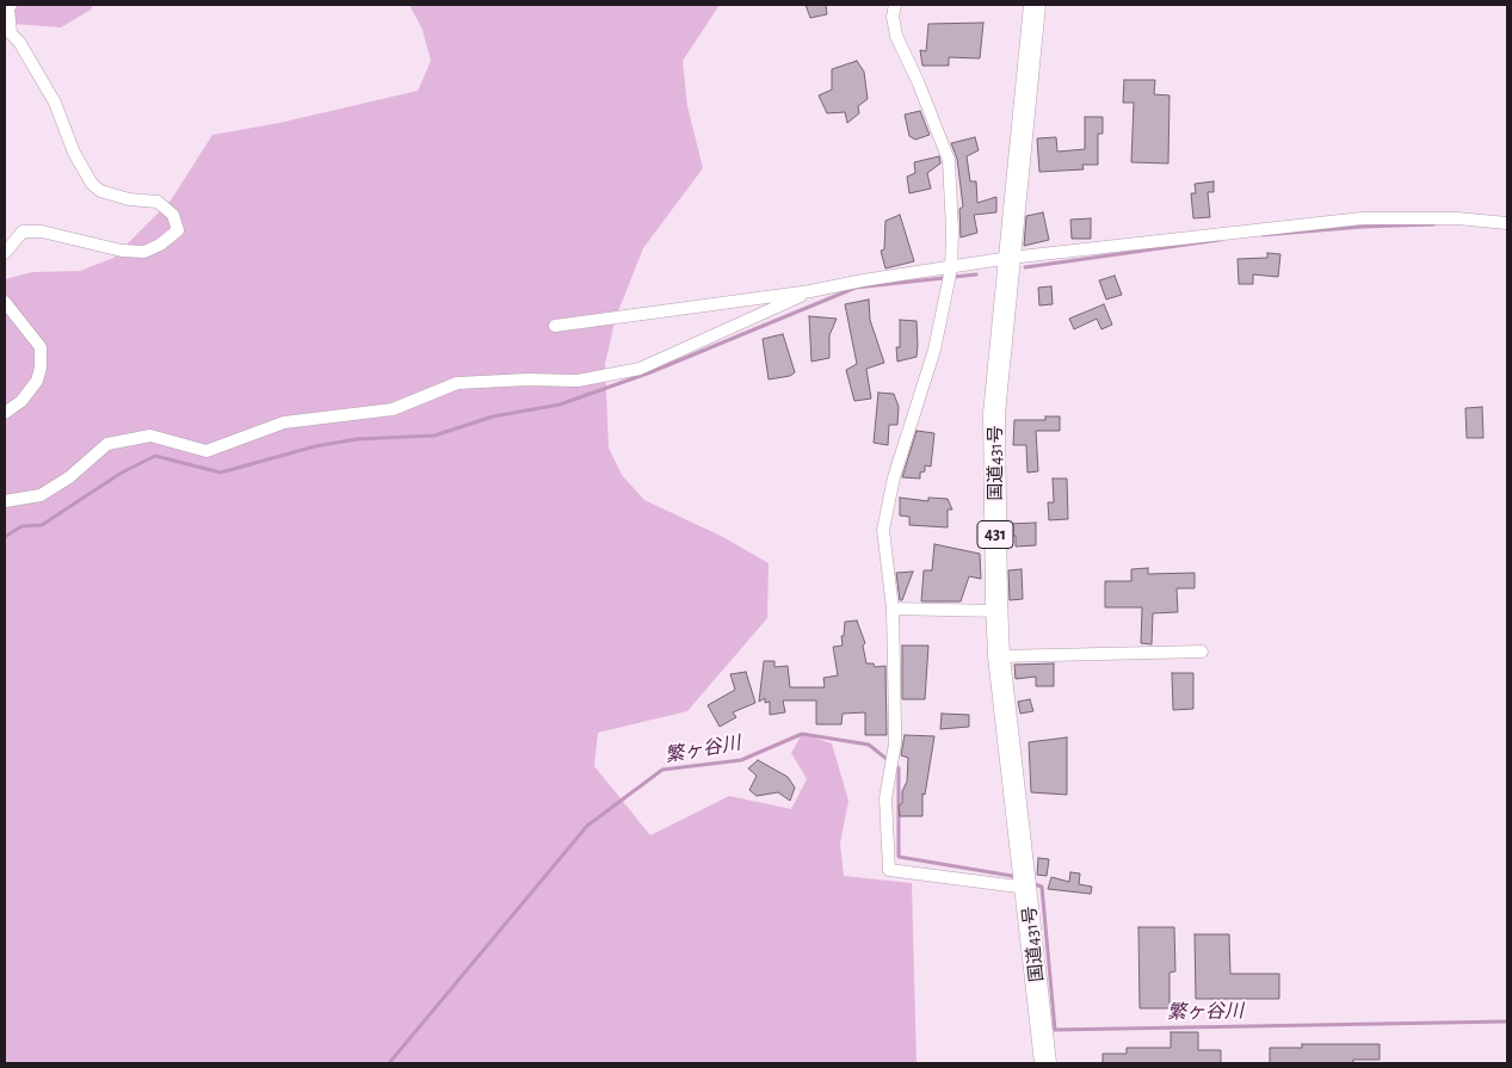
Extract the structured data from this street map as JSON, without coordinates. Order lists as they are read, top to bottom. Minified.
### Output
{"streets":{"highway":["国道431号","431"]},"water":["繁ヶ谷川"]}
